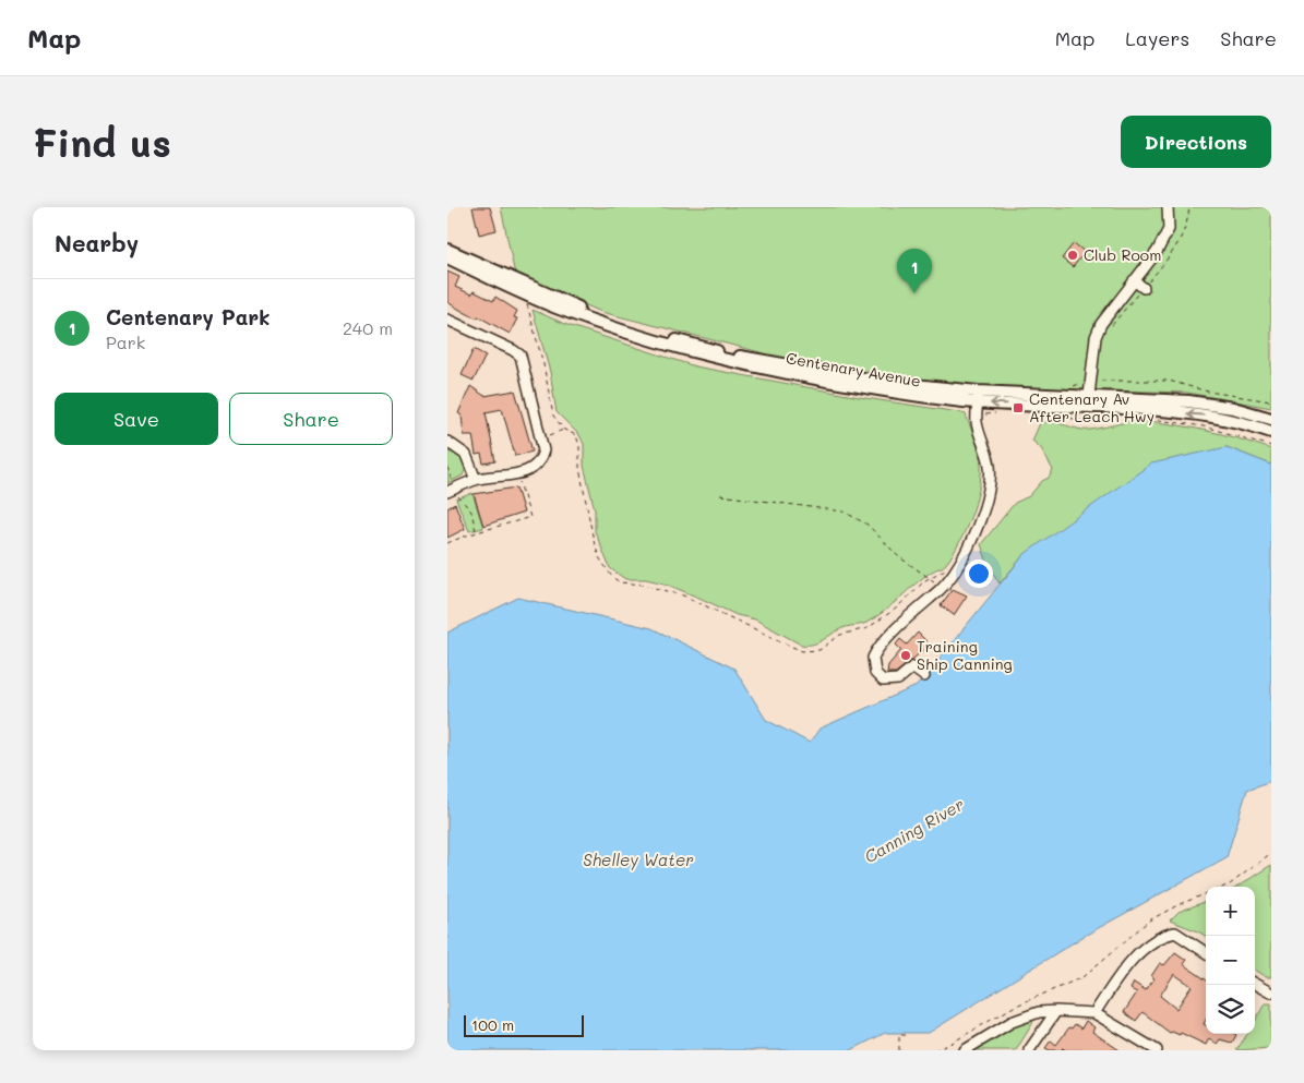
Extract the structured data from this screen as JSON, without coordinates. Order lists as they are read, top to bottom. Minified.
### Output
{"streets":{"main road":["Centenary Avenue"]},"water":["Canning River","Shelley Water"],"places":{"other":["Club Room","Training Ship Canning"],"transit":["Centenary Av After Leach Hwy"]},"scale_bar":"100 m","page":{"header":"Map","nav":["Map","Layers","Share"],"buttons":["Directions",["Save","Share"]],"title":"Find us","heading":"Nearby","pins":"1","list":[{"mark":"1","name":"Centenary Park","note":"Park","value":"240 m"}],"map_buttons":["+","−"],"scale":"100 m"}}
